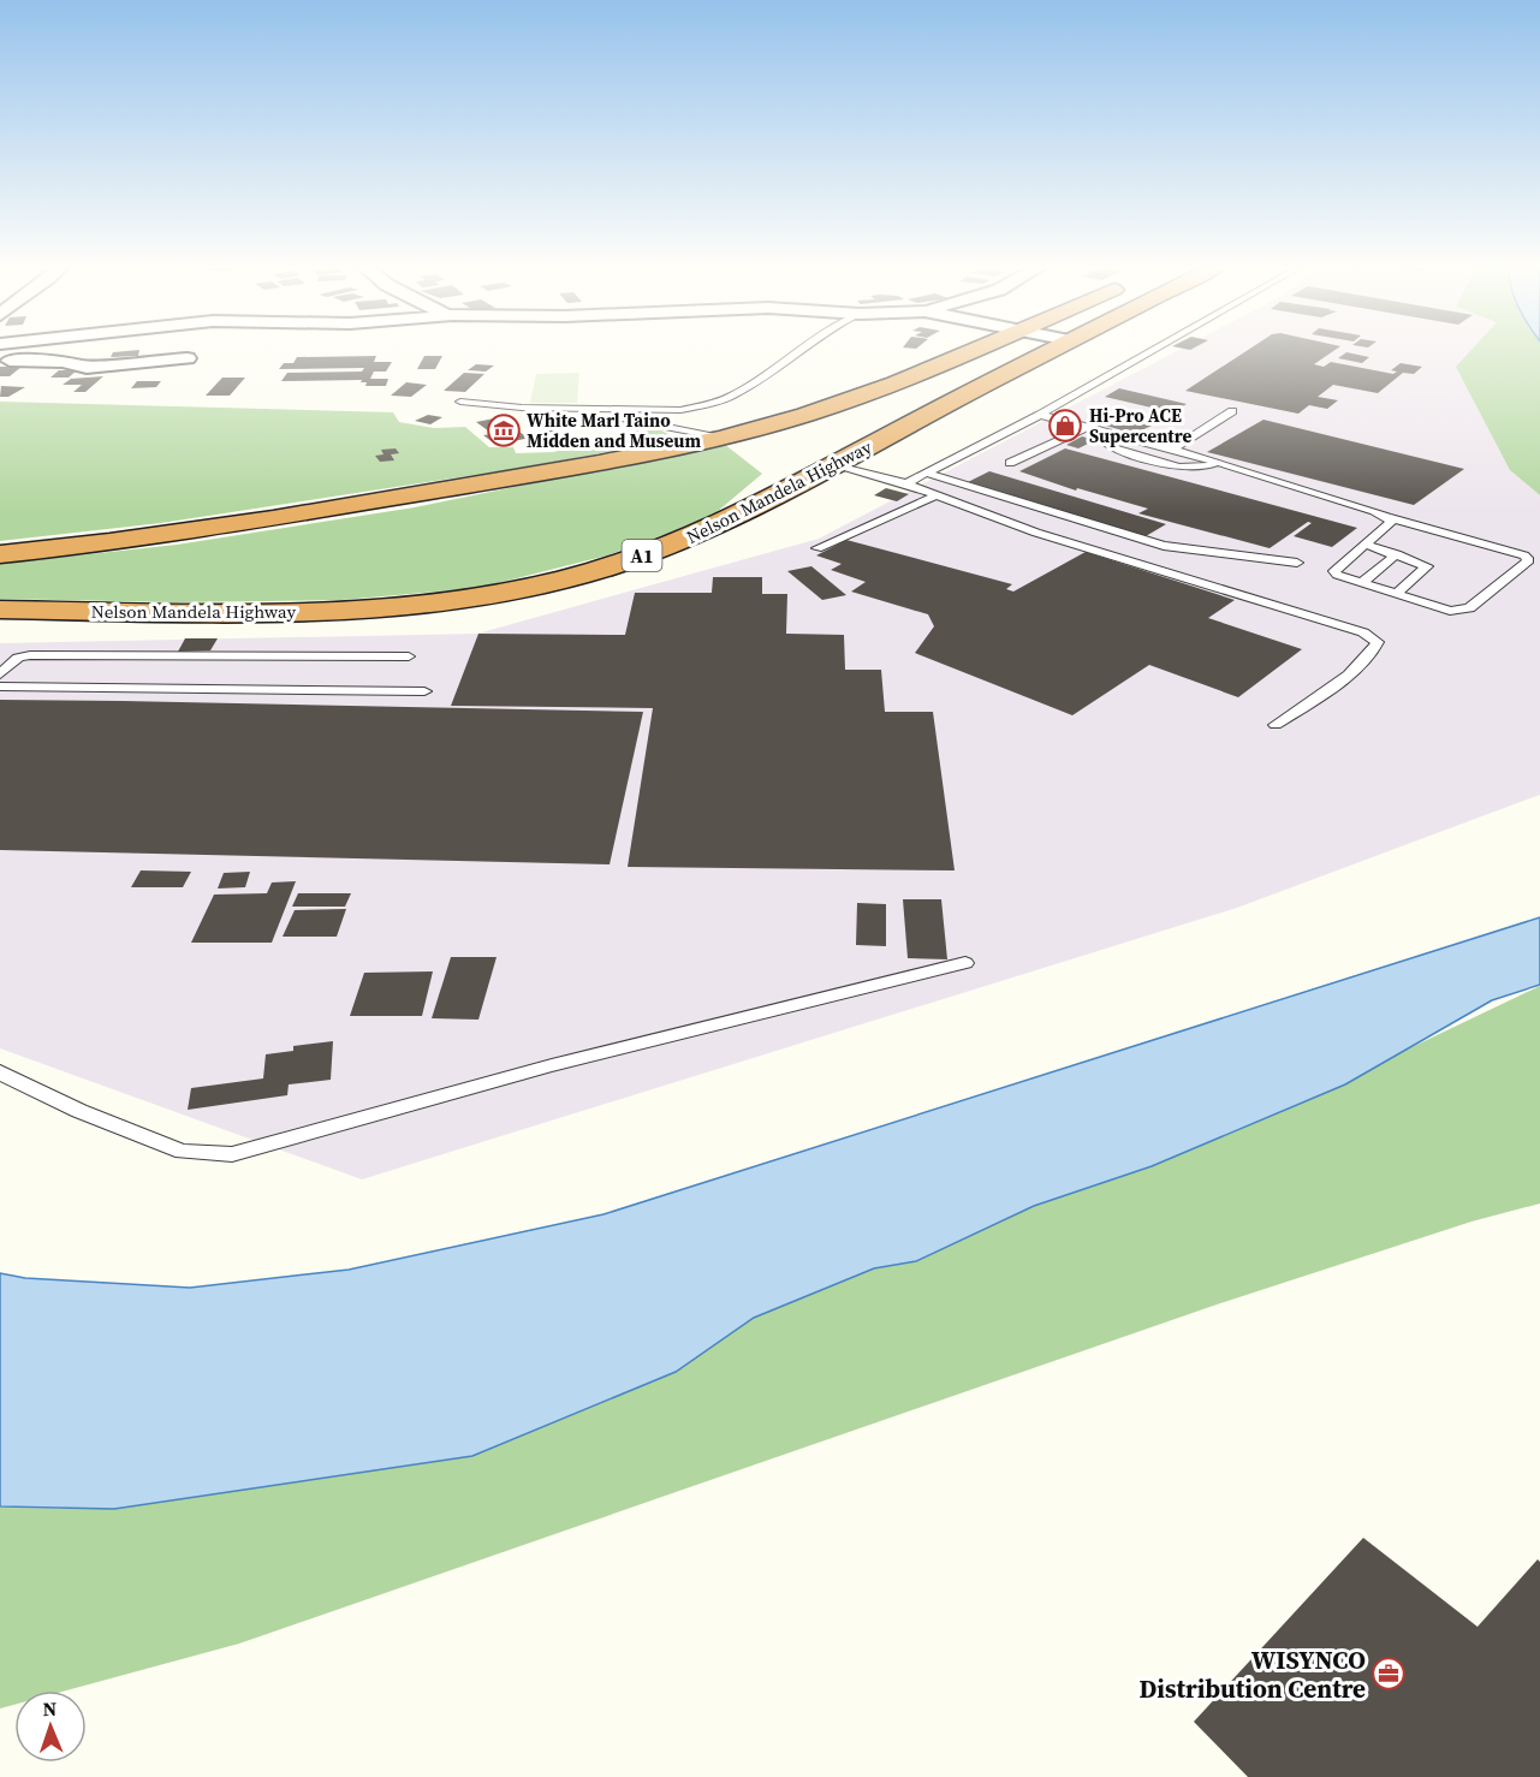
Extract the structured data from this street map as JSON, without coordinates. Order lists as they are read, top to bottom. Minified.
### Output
{"streets":{"highway":["Nelson Mandela Highway","A1"]},"places":{"shop":["Hi-Pro ACE Supercentre"],"museum":["White Marl Taino Midden and Museum"],"office":["WISYNCO Distribution Centre"]},"north":"top"}
